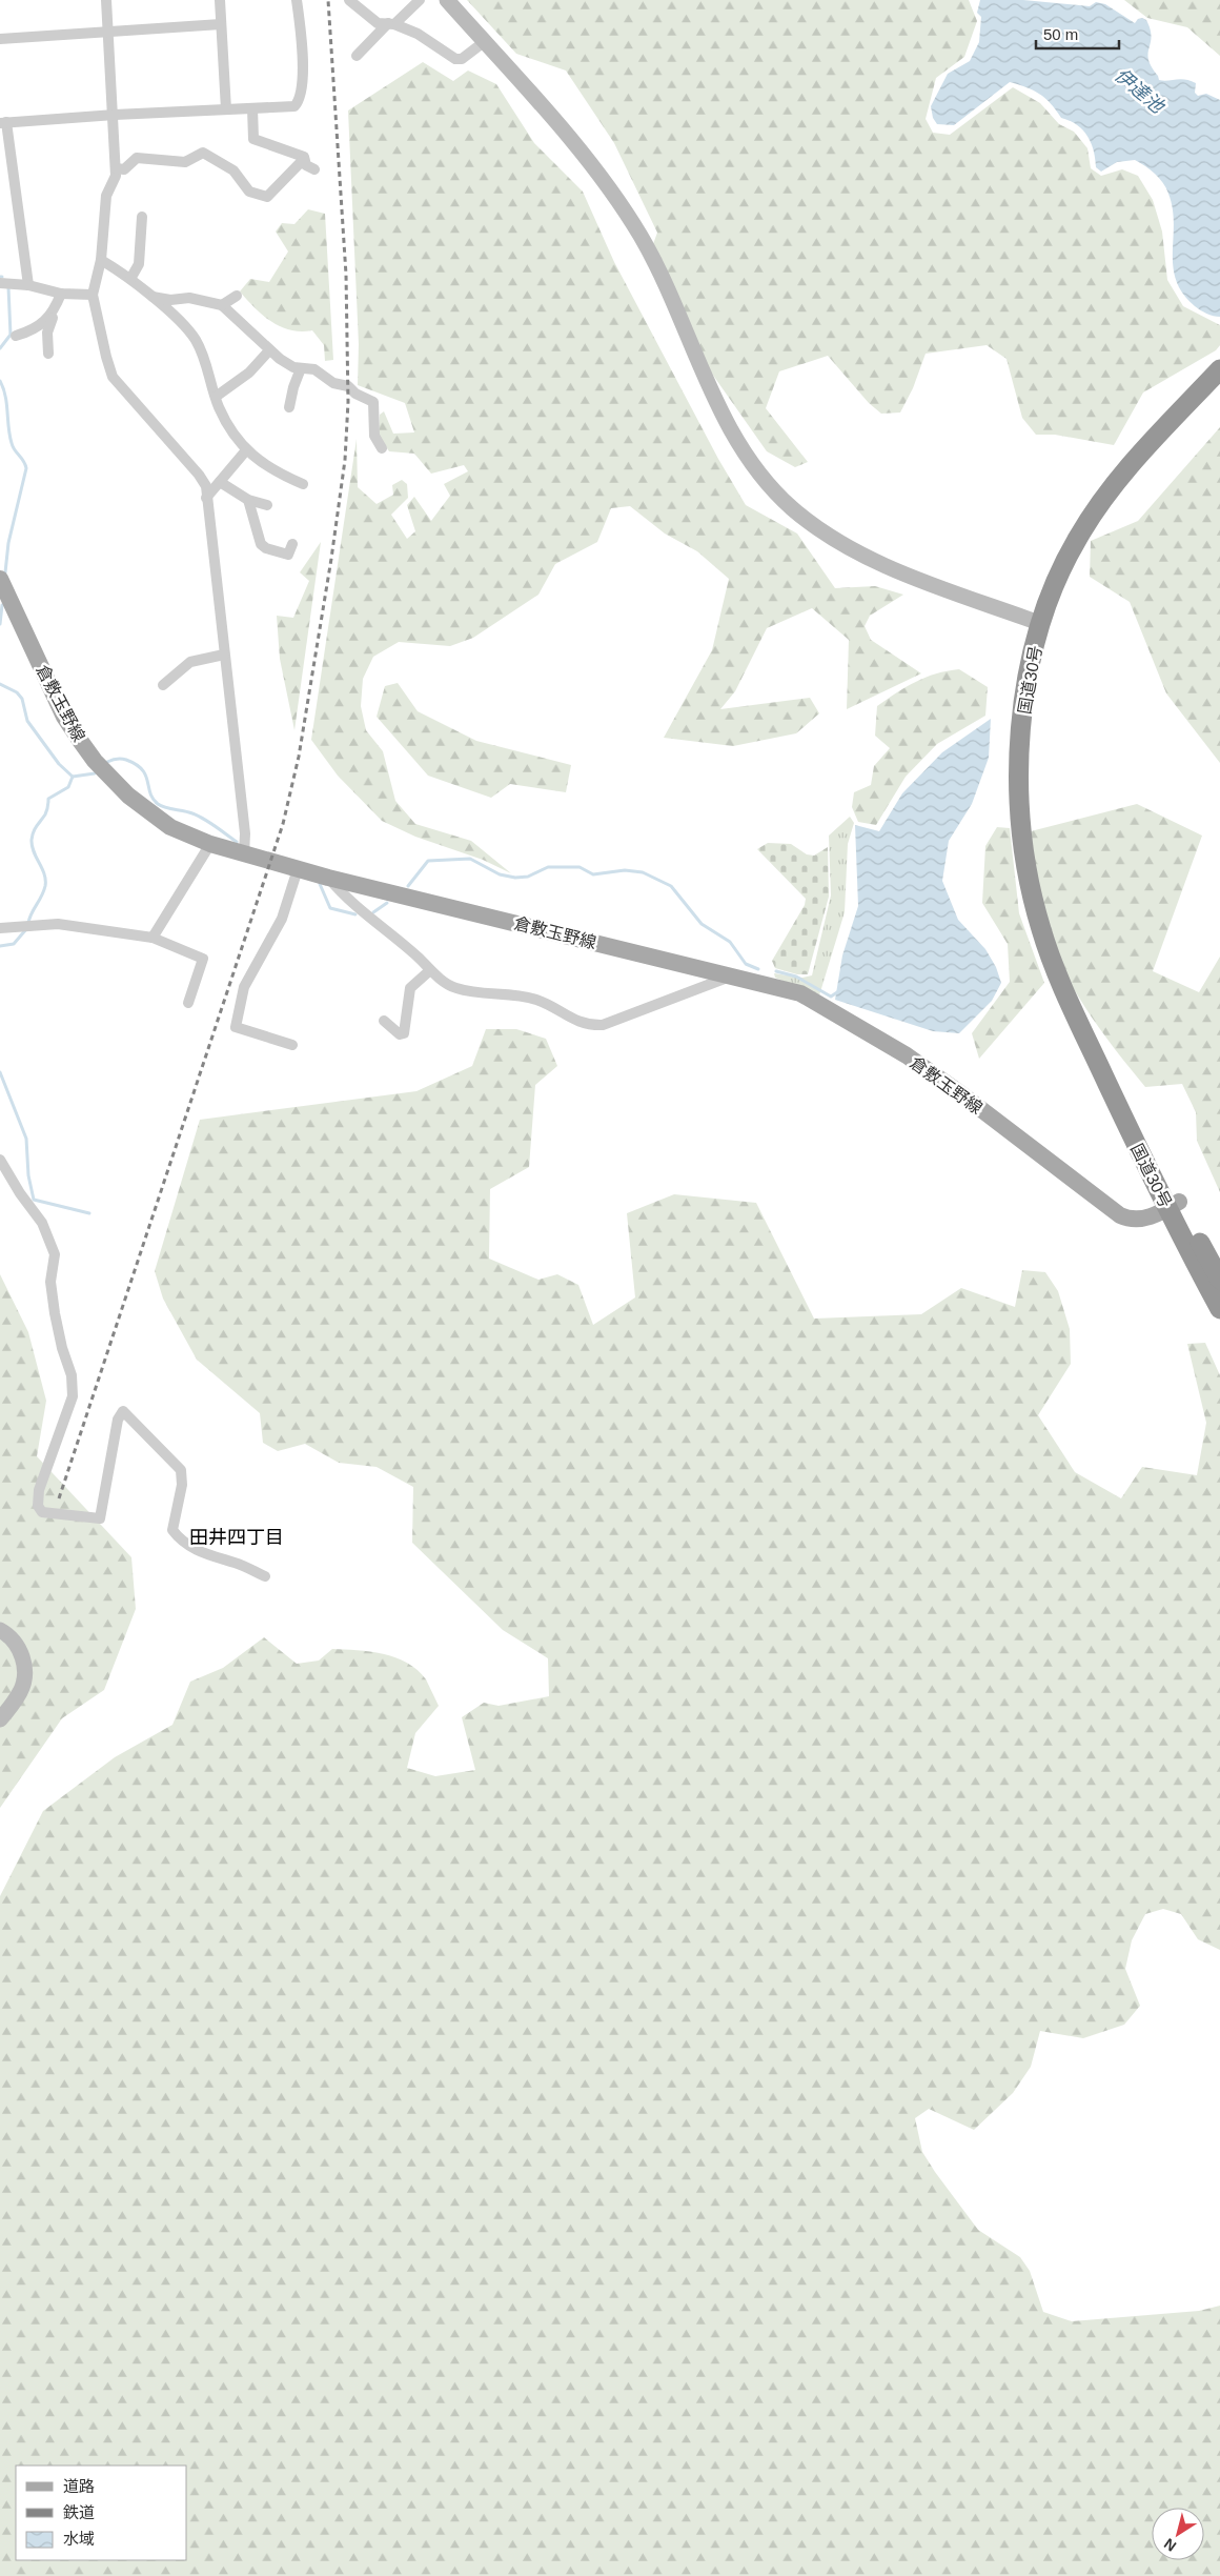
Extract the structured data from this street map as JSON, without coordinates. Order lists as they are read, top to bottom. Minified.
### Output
{"streets":{"highway":["国道30号"],"main road":["倉敷玉野線"]},"crossings":[["国道30号","倉敷玉野線"]],"districts":["田井四丁目"],"water":["伊達池"],"legend":["道路","鉄道","水域"],"scale_bar":"50 m","north":"bottom left"}
